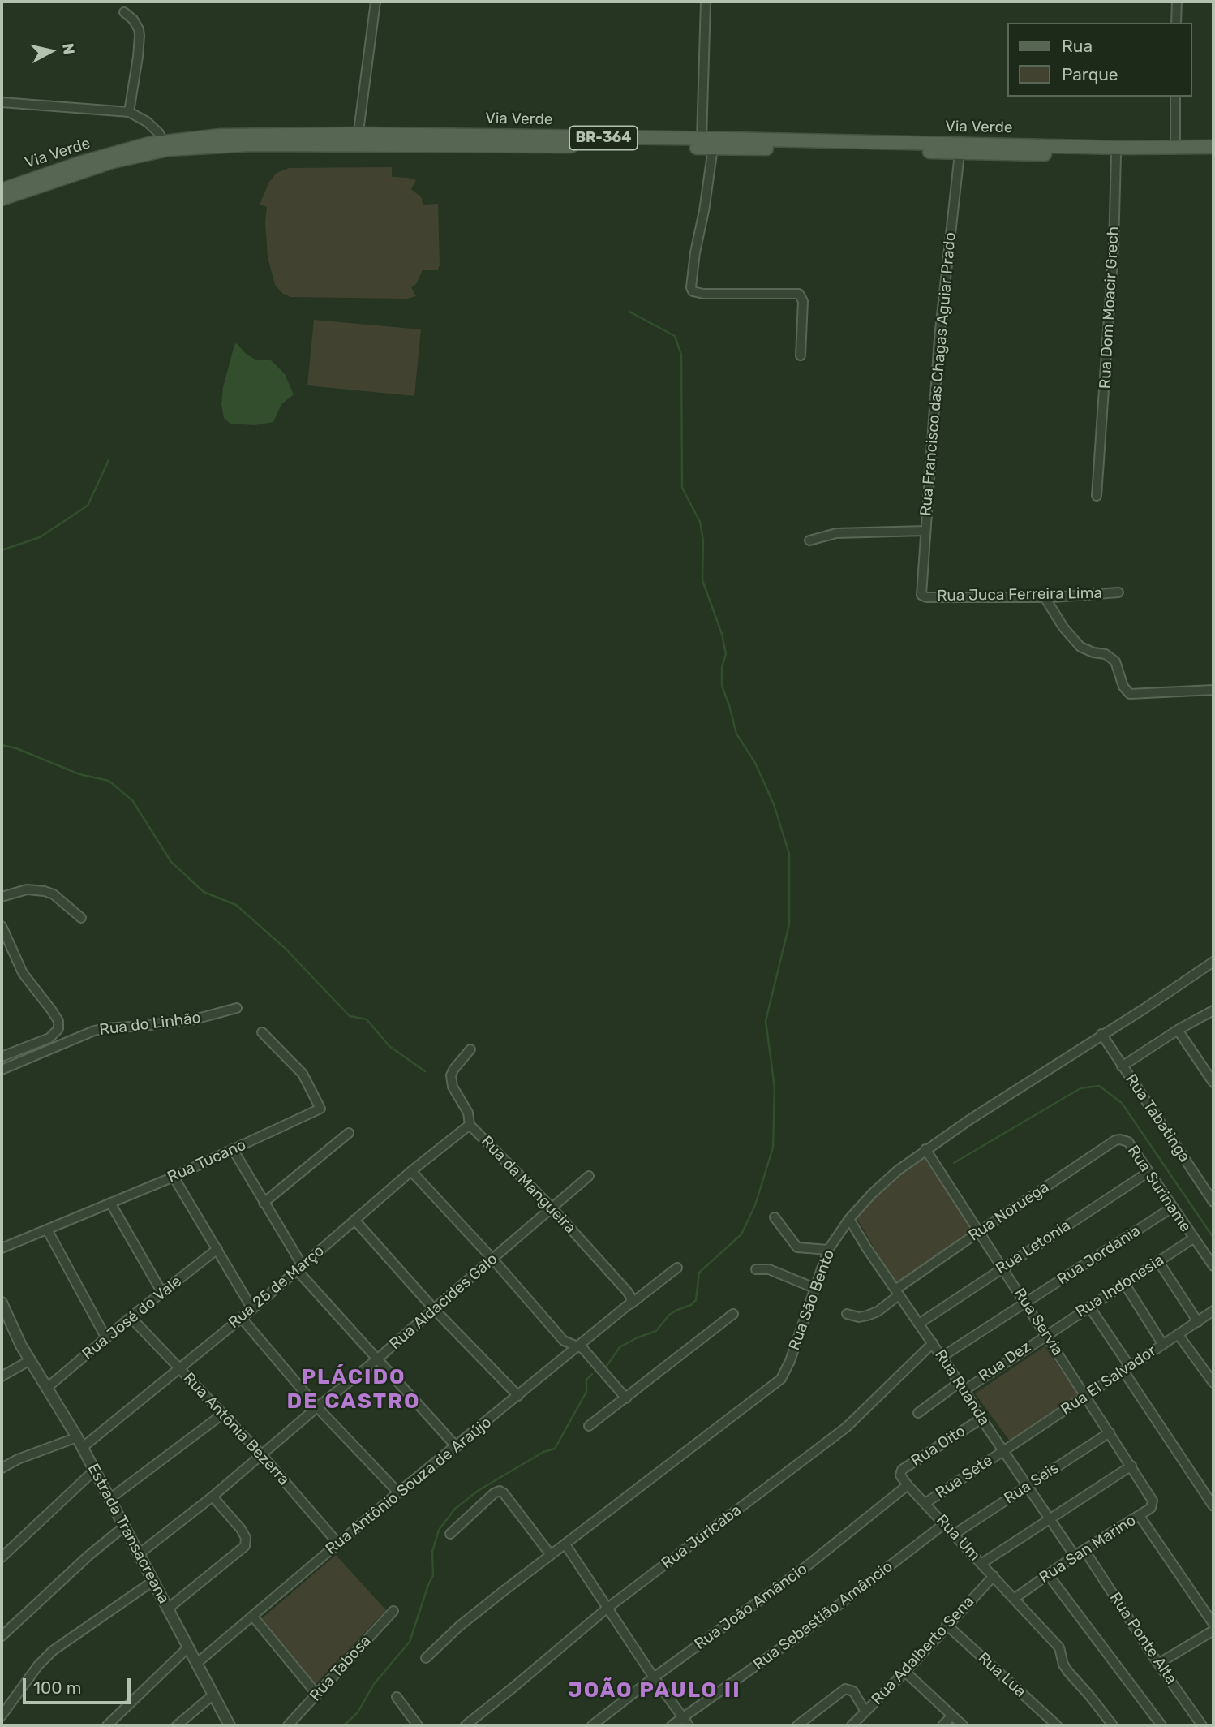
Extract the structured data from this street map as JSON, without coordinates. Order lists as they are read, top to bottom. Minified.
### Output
{"streets":{"main road":["Via Verde","BR-364"],"street":["Rua Dom Moacir Grech","Rua Francisco das Chagas Aguiar Prado","Rua Juca Ferreira Lima","Rua do Linhão","Rua Tabatinga","Rua Tucano","Rua da Mangueira","Rua Suriname","Rua Noruega","Rua Letonia","Rua Jordania","Rua Indonesia","Rua 25 de Março","Rua São Bento","Rua Aldacides Galo","Rua José do Vale","Rua Servia","Rua Dez","Rua El Salvador","Rua Ruanda","Rua Antônia Bezerra","Rua Oito","Rua Sete","Rua Seis","Rua Antônio Souza de Araújo","Estrada Transacreana","Rua Juricaba","Rua Um","Rua San Marino","Rua João Amâncio","Rua Sebastião Amâncio","Rua Ponte Alta","Rua Adalberto Sena","Rua Tabosa","Rua Lua"]},"crossings":[["Via Verde","Rua Dom Moacir Grech"],["Via Verde","Rua Francisco das Chagas Aguiar Prado"],["Rua Francisco das Chagas Aguiar Prado","Rua Juca Ferreira Lima"],["Rua Tabatinga","Rua São Bento"],["Rua da Mangueira","Rua 25 de Março"],["Rua da Mangueira","Rua Aldacides Galo"],["Rua da Mangueira","Rua Antônio Souza de Araújo"],["Rua Suriname","Rua Noruega"],["Rua Suriname","Rua Letonia"],["Rua Suriname","Rua Jordania"],["Rua Suriname","Rua Indonesia"],["Rua Noruega","Rua Servia"],["Rua Noruega","Rua Ruanda"],["Rua Letonia","Rua Servia"],["Rua Letonia","Rua Ruanda"],["Rua Jordania","Rua Servia"],["Rua Jordania","Rua Ruanda"],["Rua Indonesia","Rua Servia"],["Rua Indonesia","Rua Dez"],["Rua 25 de Março","Rua Antônia Bezerra"],["Rua 25 de Março","Estrada Transacreana"],["Rua São Bento","Rua Servia"],["Rua São Bento","Rua Ruanda"],["Rua Aldacides Galo","Rua Antônia Bezerra"],["Rua Aldacides Galo","Estrada Transacreana"],["Rua José do Vale","Rua Antônia Bezerra"],["Rua José do Vale","Estrada Transacreana"],["Rua Servia","Rua Dez"],["Rua Servia","Rua El Salvador"],["Rua Servia","Rua Seis"],["Rua Servia","Rua San Marino"],["Rua Dez","Rua Ruanda"],["Rua El Salvador","Rua Ruanda"],["Rua El Salvador","Rua Sete"],["Rua Ruanda","Rua Oito"],["Rua Ruanda","Rua Sete"],["Rua Ruanda","Rua Seis"],["Rua Ruanda","Rua Juricaba"],["Rua Ruanda","Rua San Marino"],["Rua Antônia Bezerra","Rua Antônio Souza de Araújo"],["Rua Oito","Rua Um"],["Rua Sete","Rua Um"],["Rua Seis","Rua Um"],["Rua Antônio Souza de Araújo","Estrada Transacreana"],["Rua Um","Rua San Marino"],["Rua Um","Rua João Amâncio"],["Rua Um","Rua Sebastião Amâncio"],["Rua Um","Rua Adalberto Sena"],["Rua San Marino","Rua Ponte Alta"],["Rua Adalberto Sena","Rua Lua"]],"districts":["PLÁCIDO DE CASTRO","JOÃO PAULO II"],"legend":["Rua","Parque"],"scale_bar":"100 m","north":"right"}
